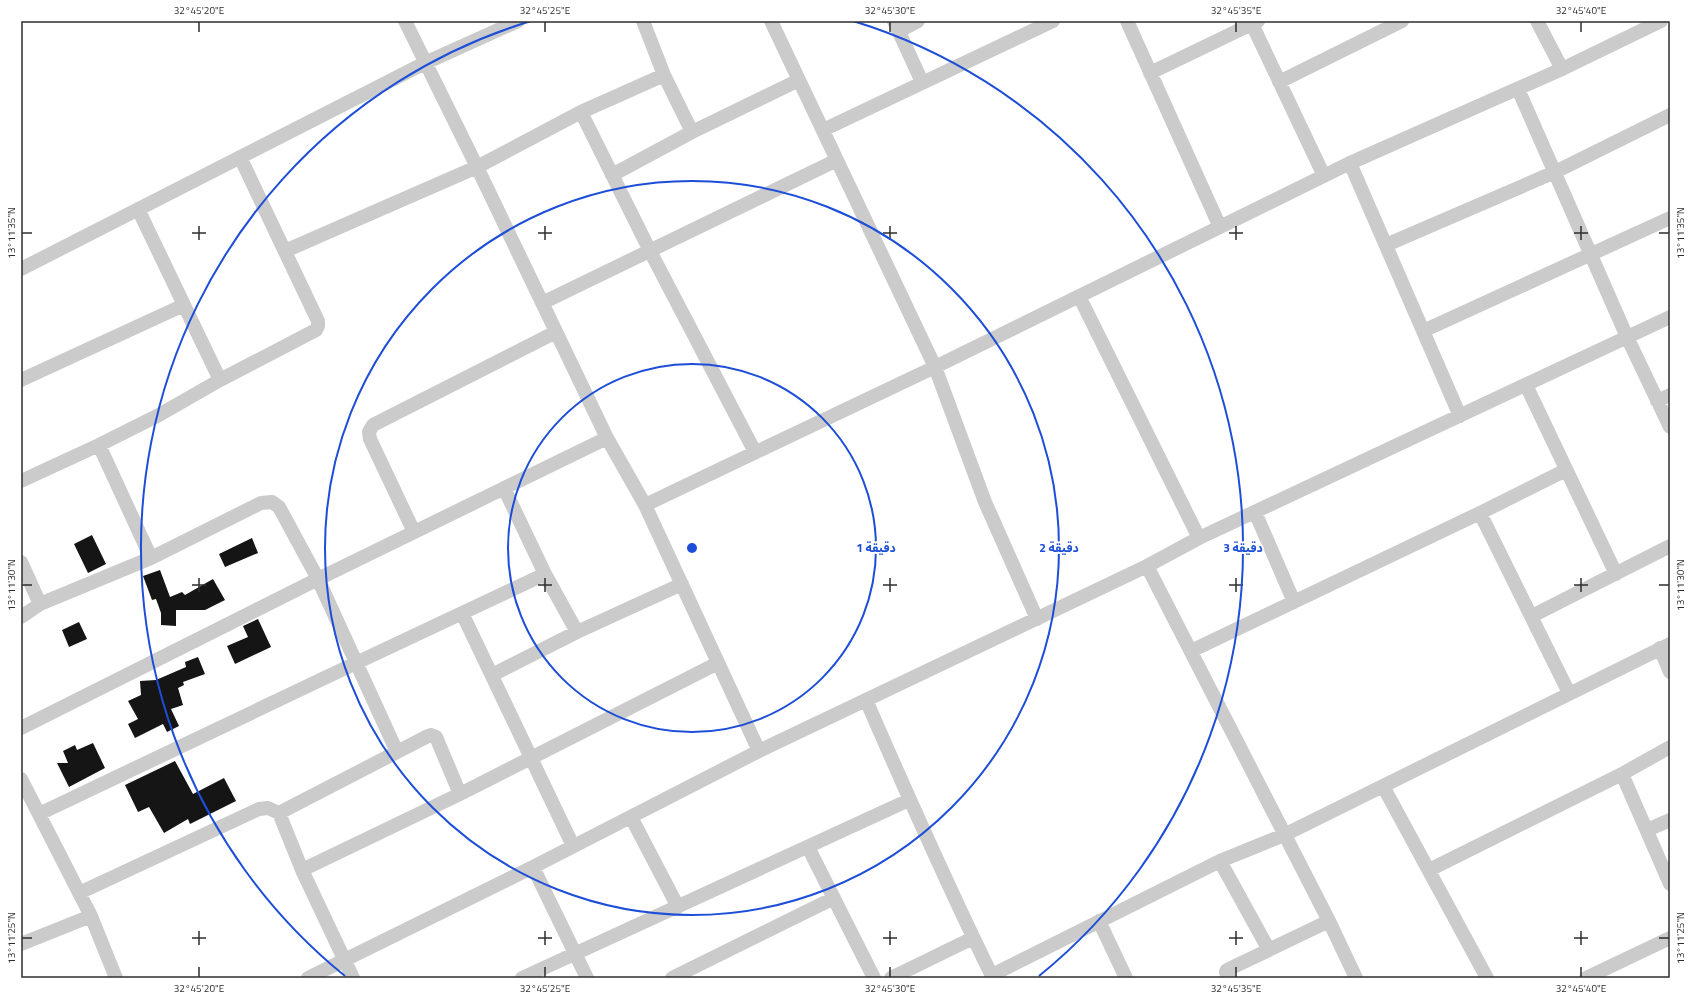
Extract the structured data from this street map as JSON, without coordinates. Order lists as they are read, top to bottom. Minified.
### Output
{"coordinates":["32°45'20\"E","32°45'25\"E","32°45'30\"E","32°45'35\"E","32°45'40\"E","13°11'35\"N","13°11'30\"N","13°11'25\"N"],"rings":["1 دقيقة","2 دقيقة","3 دقيقة"]}
